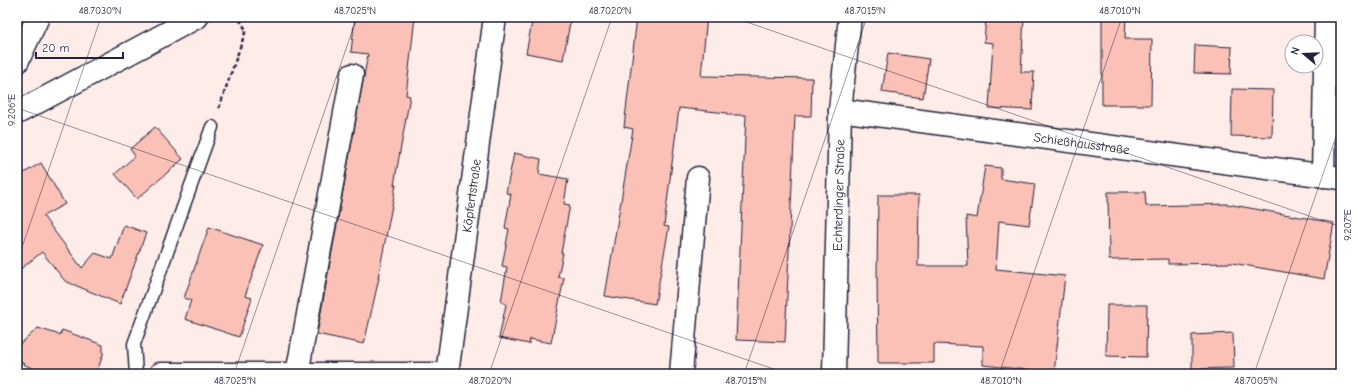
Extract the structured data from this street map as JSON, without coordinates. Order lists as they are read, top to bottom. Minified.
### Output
{"streets":{"street":["Schießhausstraße","Echterdinger Straße","Köpfertstraße"]},"crossings":[["Schießhausstraße","Echterdinger Straße"]],"scale_bar":"20 m","north":"left","coordinates":["48.7030°N","48.7025°N","48.7020°N","48.7015°N","48.7010°N","9.206°E","9.207°E","48.7005°N"]}
